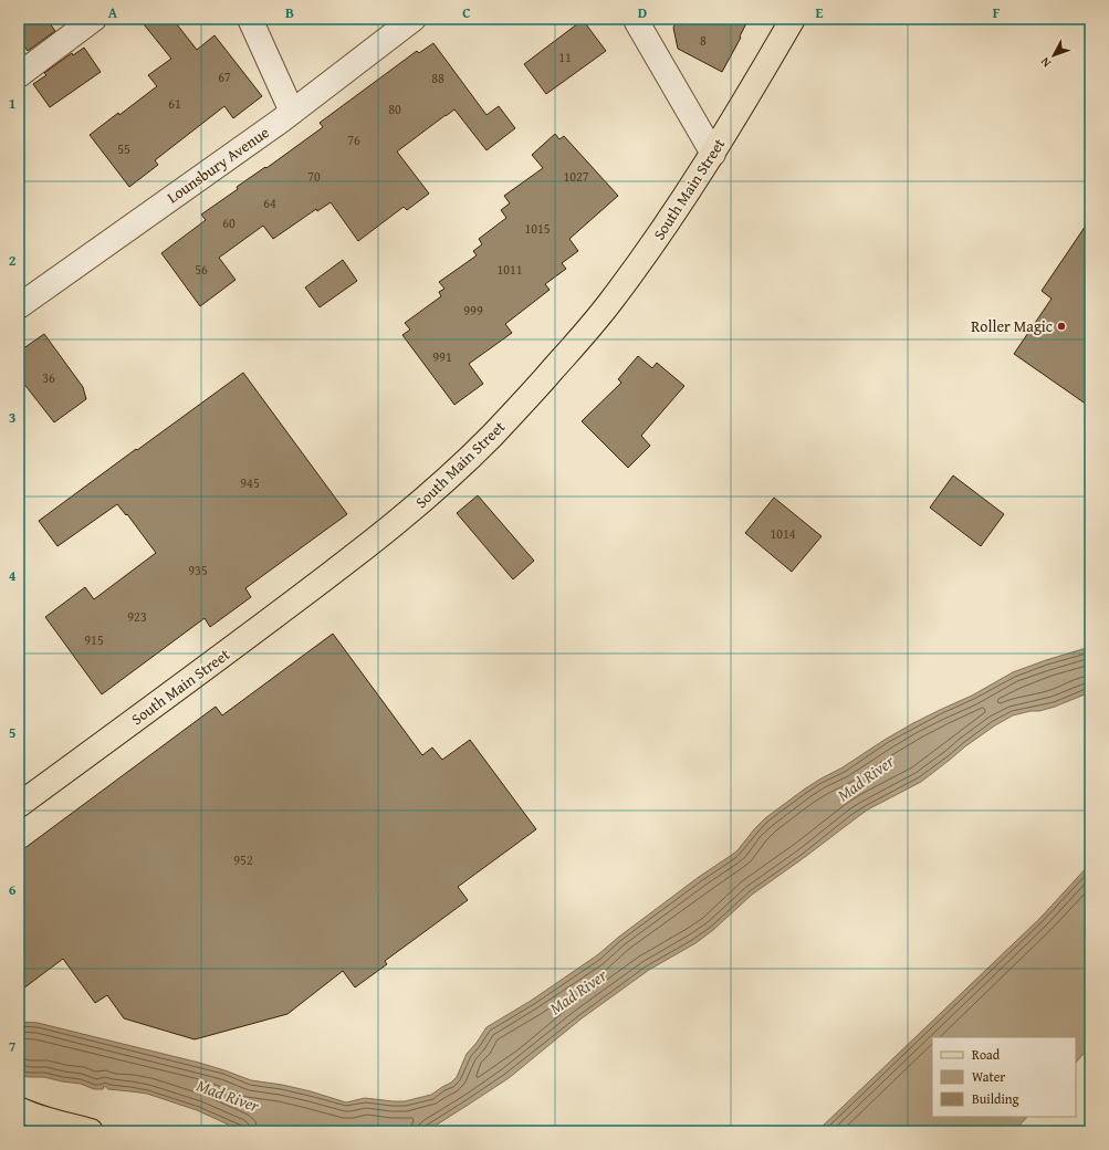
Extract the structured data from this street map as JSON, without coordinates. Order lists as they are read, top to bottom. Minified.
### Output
{"streets":{"main road":["South Main Street"],"street":["Lounsbury Avenue"]},"water":["Mad River"],"places":["Roller Magic"],"house_numbers":["8","11","67","88","61","80","76","55","70","1027","64","60","1015","56","1011","999","991","36","945","1014","935","923","915","952"],"legend":["Road","Water","Building"],"north":"bottom left","grid":{"columns":["A","B","C","D","E","F"],"rows":["1","2","3","4","5","6","7"]}}
